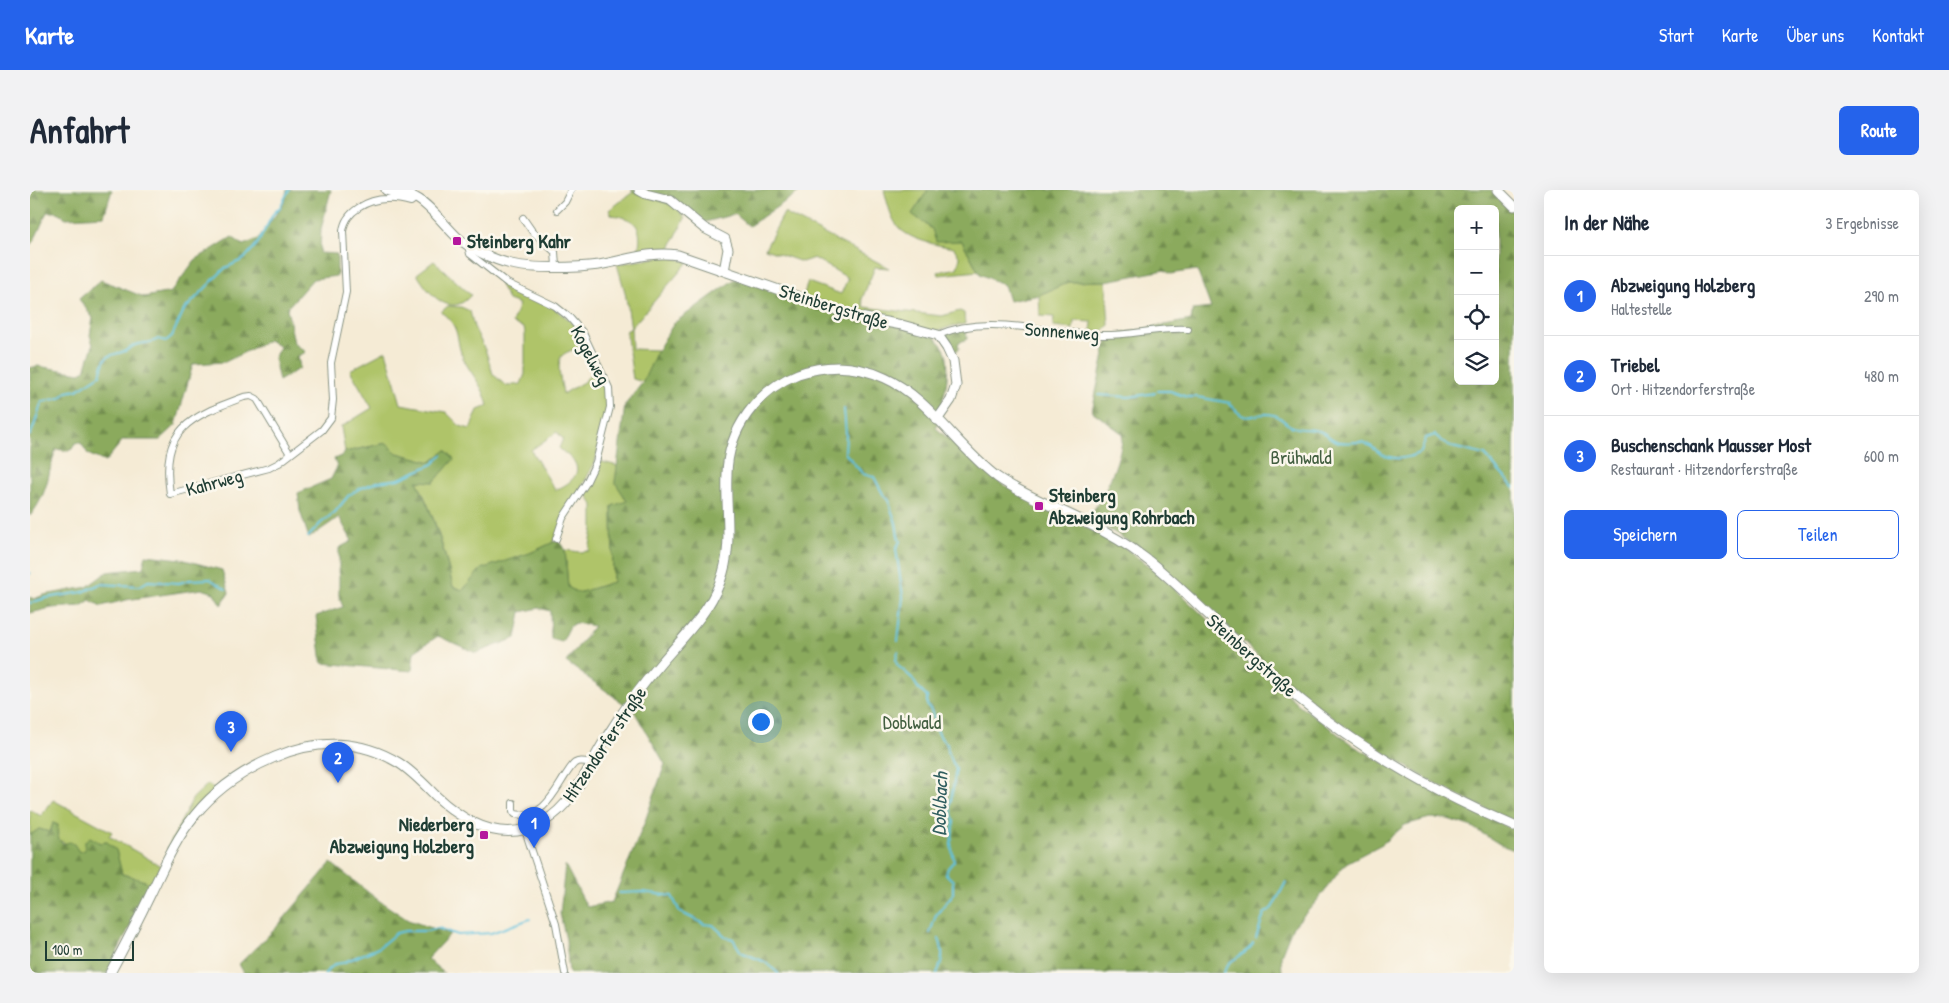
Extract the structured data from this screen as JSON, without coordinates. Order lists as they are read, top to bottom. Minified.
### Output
{"streets":{"main road":["Steinbergstraße","Hitzendorferstraße"],"street":["Sonnenweg","Kogelweg","Kahrweg"]},"crossings":[["Steinbergstraße","Sonnenweg"],["Steinbergstraße","Kogelweg"],["Steinbergstraße","Kahrweg"],["Steinbergstraße","Hitzendorferstraße"]],"water":["Doblbach"],"parks":["Brühwald","Doblwald"],"places":{"transit":["Steinberg Kahr","Steinberg Abzweigung Rohrbach","Niederberg Abzweigung Holzberg"]},"scale_bar":"100 m","page":{"header":"Karte","nav":["Start","Karte","Über uns","Kontakt"],"buttons":["Route",["Speichern","Teilen"]],"title":"Anfahrt","heading":["In der Nähe","3 Ergebnisse"],"map_buttons":["+","−"],"list":[{"mark":"1","name":"Abzweigung Holzberg","note":"Haltestelle","value":"290 m"},{"mark":"2","name":"Triebel","note":"Ort · Hitzendorferstraße","value":"480 m"},{"mark":"3","name":"Buschenschank Mausser Most","note":"Restaurant · Hitzendorferstraße","value":"600 m"}],"pins":["3","2","1"],"scale":"100 m"}}
